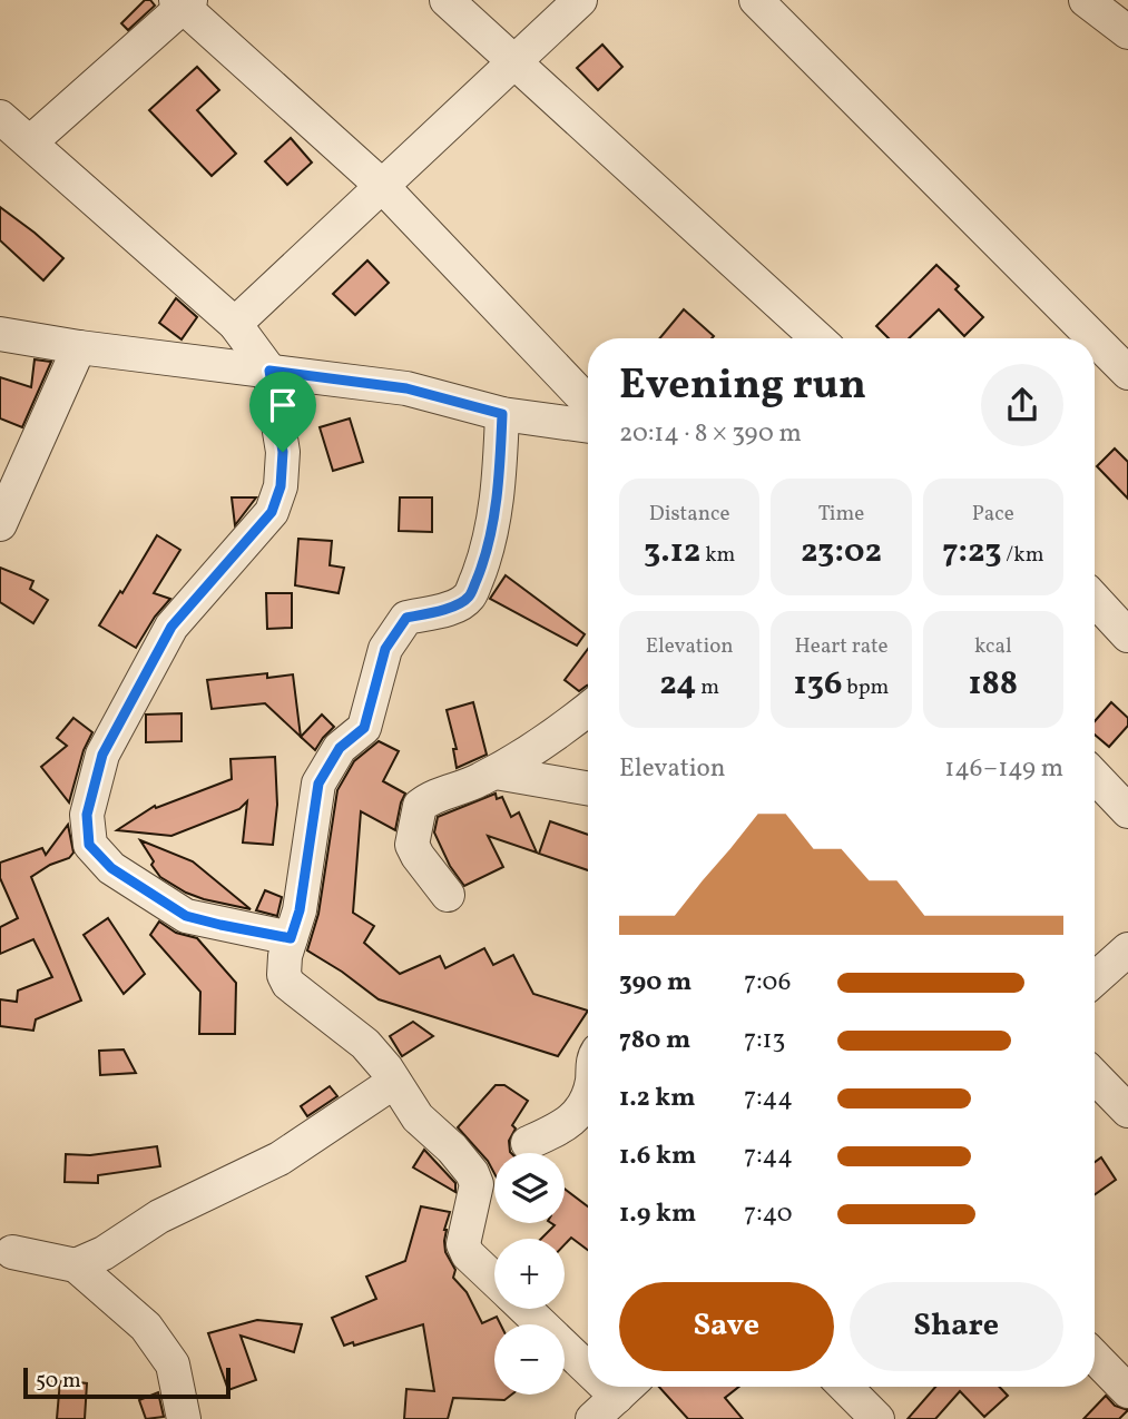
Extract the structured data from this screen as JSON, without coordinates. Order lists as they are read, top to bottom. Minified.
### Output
{"scale_bar":"50 m","page":{"heading":["Evening run","20:14 · 8 × 390 m"],"stats":[["Distance","3.12 km"],["Time","23:02"],["Pace","7:23 /km"],["Elevation","24 m"],["Heart rate","136 bpm"],["kcal","188"]],"chart":["Elevation","146–149 m"],"list":[{"name":"390 m","note":"7:06"},{"name":"780 m","note":"7:13"},{"name":"1.2 km","note":"7:44"},{"name":"1.6 km","note":"7:44"},{"name":"1.9 km","note":"7:40"}],"map_buttons":["+","−"],"buttons":["Save","Share"],"scale":"50 m"}}
